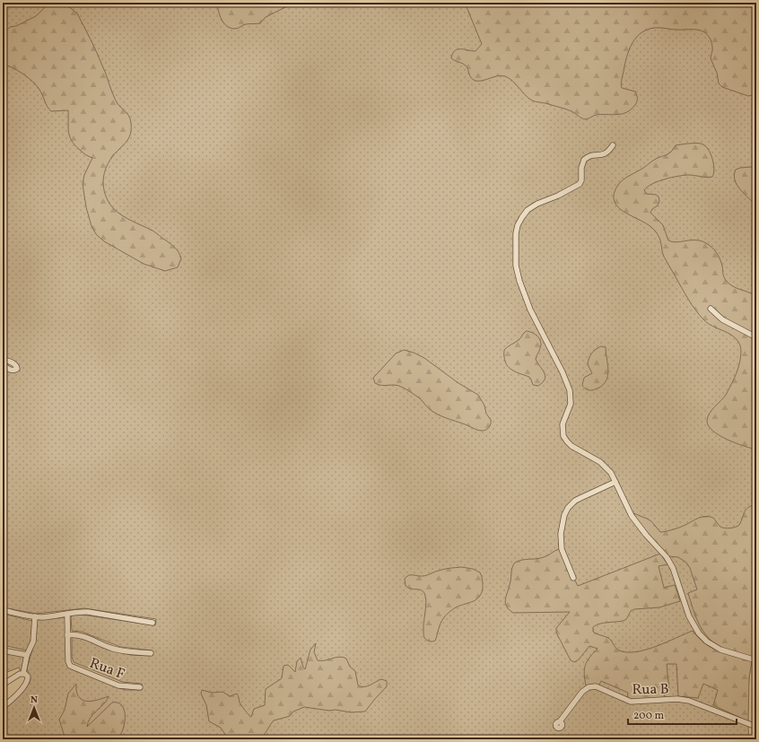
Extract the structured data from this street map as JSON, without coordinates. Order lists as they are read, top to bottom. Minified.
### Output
{"streets":{"street":["Rua F","Rua B"]},"scale_bar":"200 m","north":"top"}
